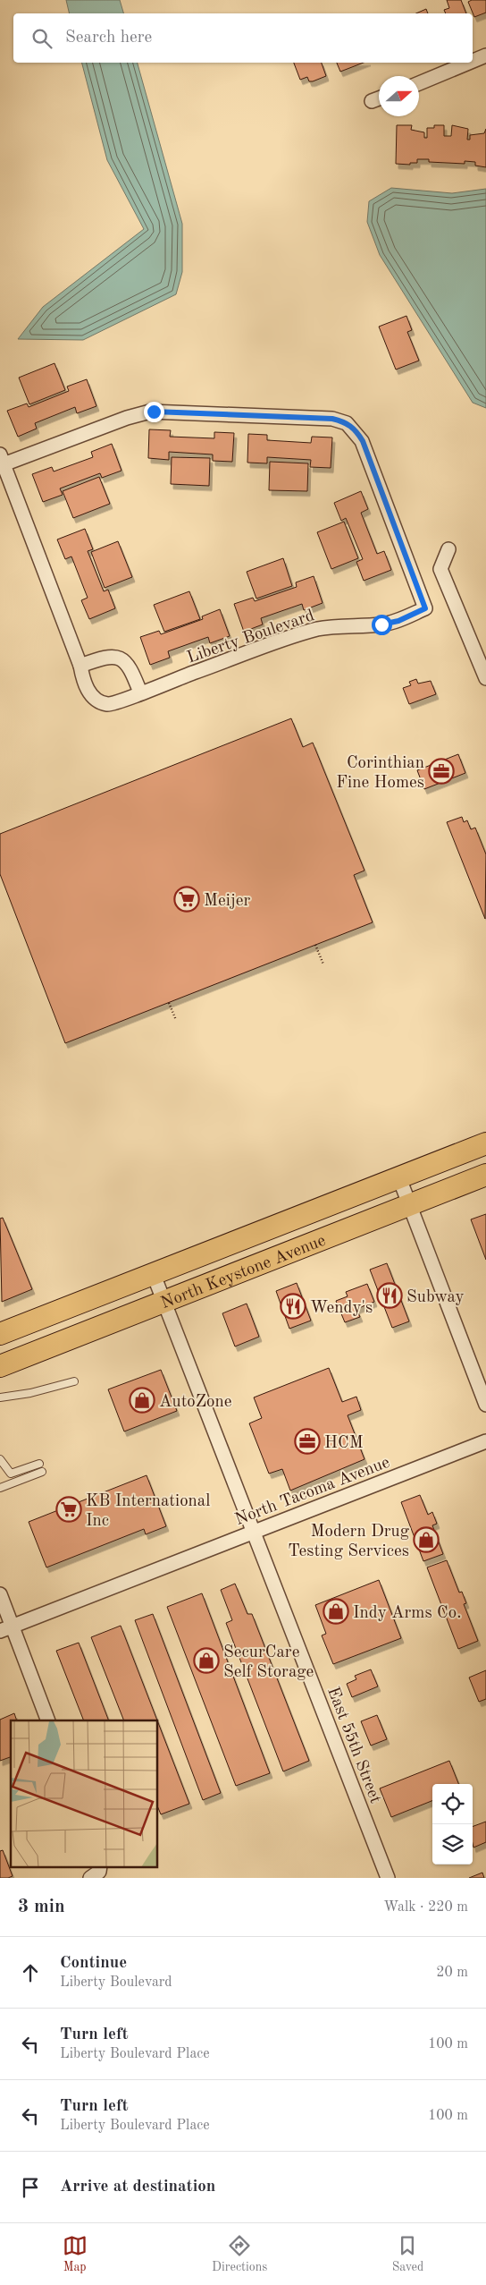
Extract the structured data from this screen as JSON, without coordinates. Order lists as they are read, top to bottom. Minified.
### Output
{"streets":{"main road":["North Keystone Avenue"],"street":["Liberty Boulevard","North Tacoma Avenue","East 55th Street"]},"crossings":[["North Keystone Avenue","East 55th Street"],["North Tacoma Avenue","East 55th Street"]],"places":{"office":["Corinthian Fine Homes","HCM"],"supermarket":["Meijer","KB International Inc"],"restaurant":["Subway","Wendy's"],"shop":["AutoZone","Modern Drug Testing Services","Indy Arms Co.","SecurCare Self Storage"]},"north":"right","page":{"search":"Search here","heading":["3 min","Walk · 220 m"],"list":[["Continue","Liberty Boulevard","20 m"],["Turn left","Liberty Boulevard Place","100 m"],["Turn left","Liberty Boulevard Place","100 m"],"Arrive at destination"],"nav":["Map","Directions","Saved"]}}
